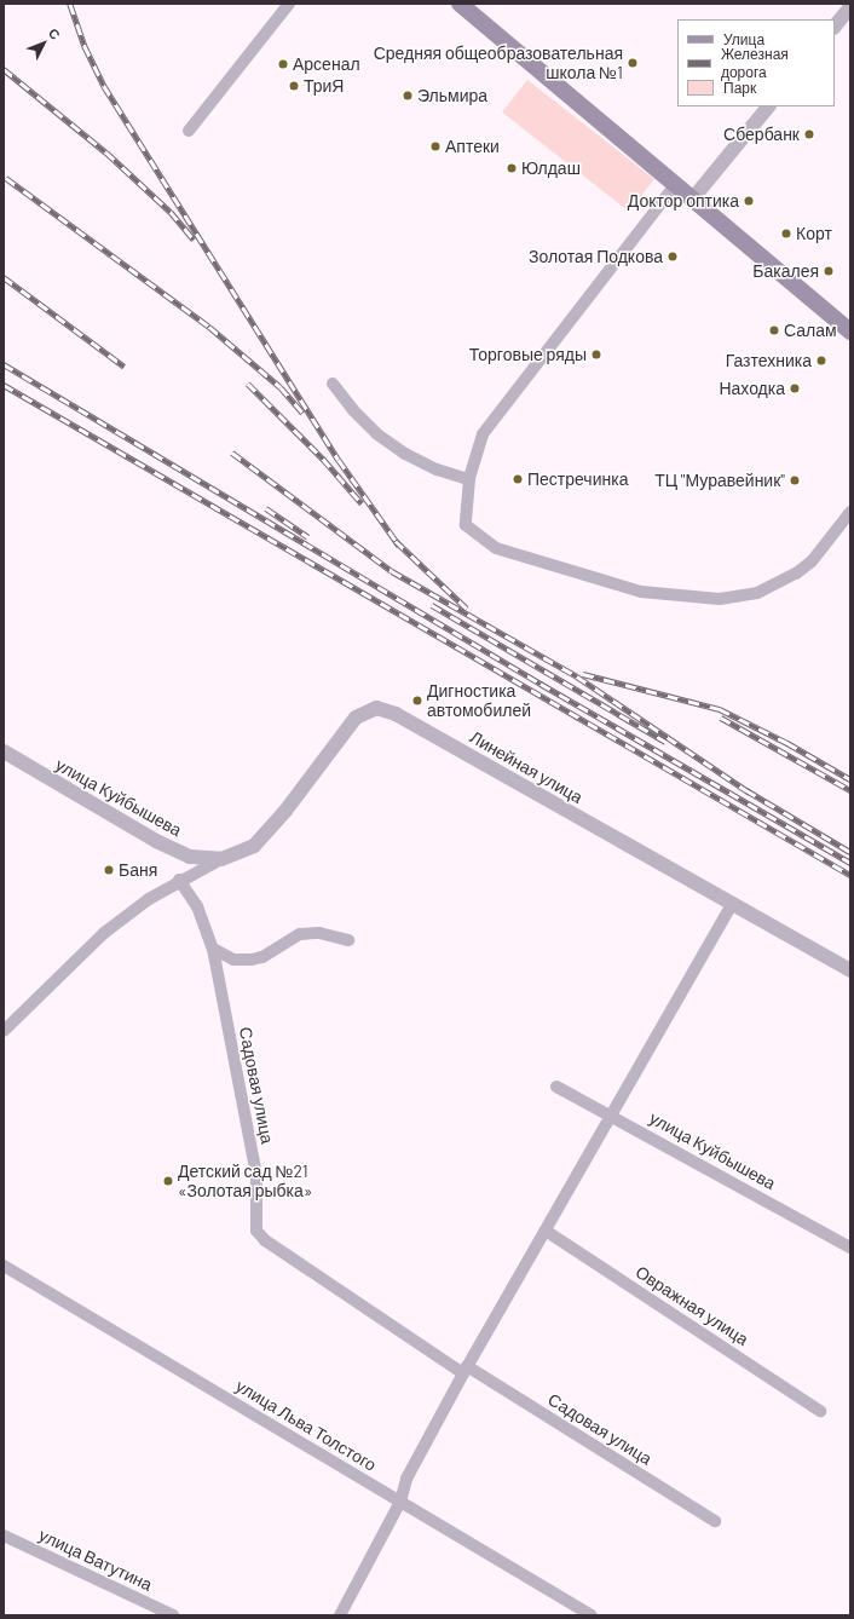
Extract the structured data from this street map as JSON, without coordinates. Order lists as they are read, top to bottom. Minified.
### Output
{"streets":{"street":["Линейная улица","улица Куйбышева","Садовая улица","Овражная улица","улица Льва Толстого","улица Ватутина"]},"crossings":[["Линейная улица","улица Куйбышева"]],"places":["Средняя общеобразовательная школа №1","Арсенал","ТриЯ","Эльмира","Сбербанк","Аптеки","Юлдаш","Доктор оптика","Корт","Золотая Подкова","Бакалея","Салам","Торговые ряды","Газтехника","Находка","Пестречинка","ТЦ \"Муравейник\"","Дигностика автомобилей","Баня","Детский сад №21 «Золотая рыбка»"],"legend":["Улица","Железная дорога","Парк"],"north":"top right"}
